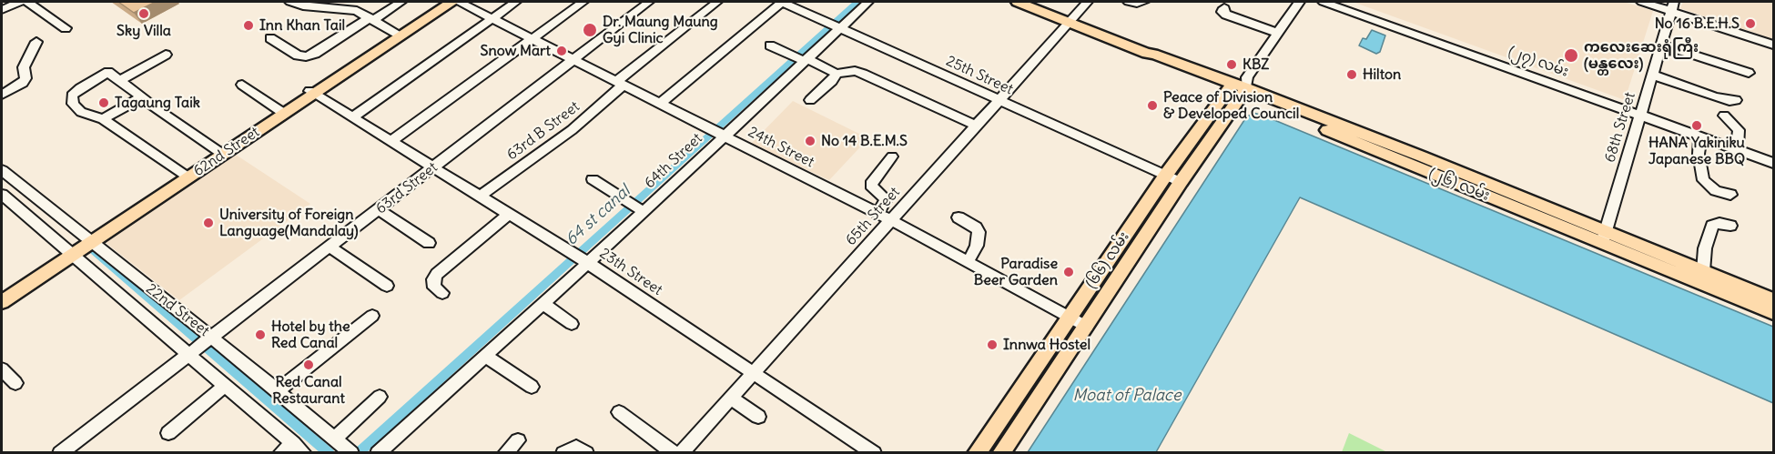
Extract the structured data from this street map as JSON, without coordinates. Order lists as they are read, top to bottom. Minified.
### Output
{"streets":{"main road":["62nd Street","(၂၆) လမ်း","(၆၆) လမ်း"],"street":["(၂၇) လမ်း","25th Street","68th Street","63rd B Street","24th Street","64th Street","63rd Street","65th Street","23th Street","22nd Street"]},"crossings":[["(၂၇) လမ်း","68th Street"],["25th Street","64th Street"],["25th Street","65th Street"],["25th Street","(၆၆) လမ်း"],["68th Street","(၂၆) လမ်း"],["63rd B Street","24th Street"],["63rd B Street","23th Street"],["24th Street","64th Street"],["24th Street","63rd Street"],["24th Street","65th Street"],["24th Street","(၆၆) လမ်း"],["62nd Street","23th Street"],["62nd Street","22nd Street"],["64th Street","23th Street"],["(၂၆) လမ်း","65th Street"],["(၂၆) လမ်း","(၆၆) လမ်း"],["63rd Street","23th Street"],["63rd Street","22nd Street"],["65th Street","23th Street"]],"water":["64 st canal","Moat of Palace"],"places":["Sky Villa","No 16 B.E.H.S","Inn Khan Tail","Dr. Maung Maung Gyi Clinic","Snow Mart","ကလေးဆေးရုံကြီး (မန္တလေး)","KBZ","Hilton","Tagaung Taik","Peace of Division & Developed Council","HANA Yakiniku Japanese BBQ","No 14 B.E.M.S","University of Foreign Language(Mandalay)","Paradise Beer Garden","Hotel by the Red Canal","Innwa Hostel","Red Canal Restaurant"]}
